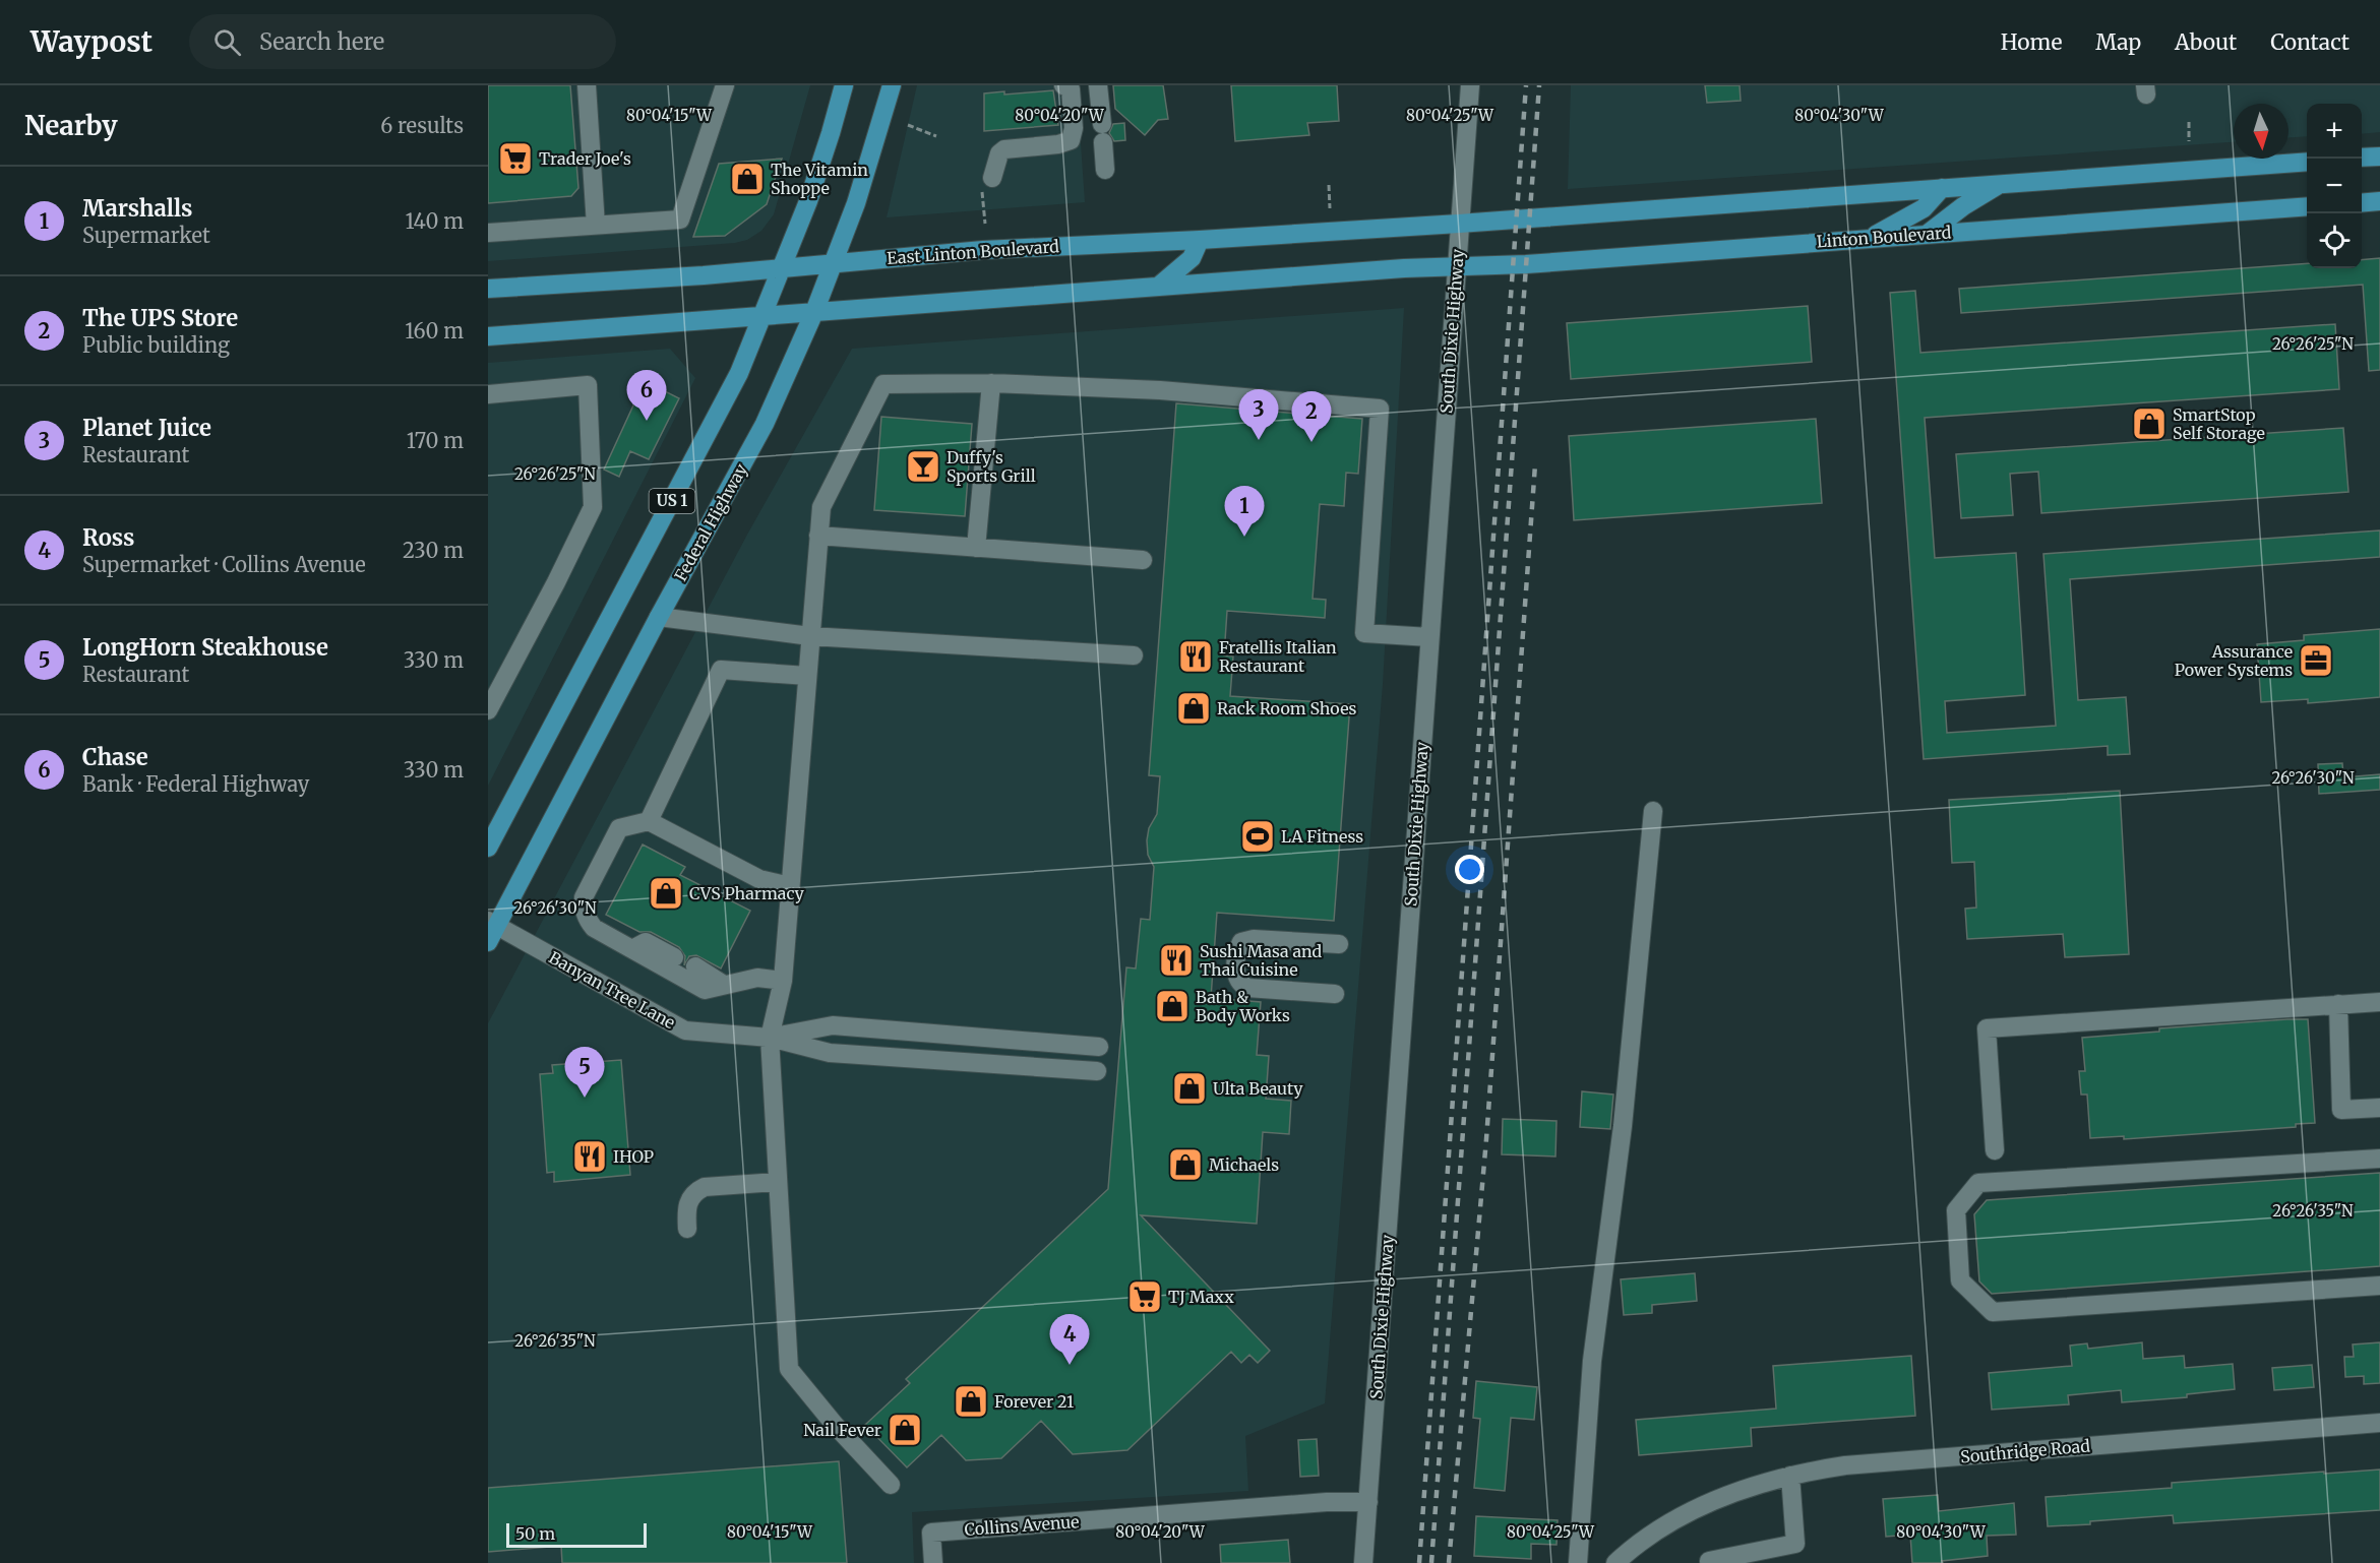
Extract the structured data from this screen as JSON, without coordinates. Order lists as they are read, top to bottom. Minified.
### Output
{"streets":{"main road":["Linton Boulevard","East Linton Boulevard","US 1","Federal Highway"],"street":["South Dixie Highway","Banyan Tree Lane","Southridge Road","Collins Avenue"]},"crossings":[["Linton Boulevard","South Dixie Highway"],["East Linton Boulevard","South Dixie Highway"],["East Linton Boulevard","US 1"],["East Linton Boulevard","Federal Highway"],["South Dixie Highway","Collins Avenue"],["Federal Highway","Banyan Tree Lane"]],"places":{"supermarket":["Trader Joe's","TJ Maxx"],"shop":["The Vitamin Shoppe","SmartStop Self Storage","Rack Room Shoes","CVS Pharmacy","Bath & Body Works","Ulta Beauty","Michaels","Forever 21","Nail Fever"],"bar":["Duffy's Sports Grill"],"restaurant":["Fratellis Italian Restaurant","Sushi Masa and Thai Cuisine","IHOP"],"office":["Assurance Power Systems"],"sports":["LA Fitness"]},"scale_bar":"50 m","north":"bottom","page":{"header":"Waypost","search":"Search here","nav":["Home","Map","About","Contact"],"heading":["Nearby","6 results"],"map_buttons":["+","−"],"list":[{"mark":"1","name":"Marshalls","note":"Supermarket","value":"140 m"},{"mark":"2","name":"The UPS Store","note":"Public building","value":"160 m"},{"mark":"3","name":"Planet Juice","note":"Restaurant","value":"170 m"},{"mark":"4","name":"Ross","note":"Supermarket · Collins Avenue","value":"230 m"},{"mark":"5","name":"LongHorn Steakhouse","note":"Restaurant","value":"330 m"},{"mark":"6","name":"Chase","note":"Bank · Federal Highway","value":"330 m"}],"pins":["6","3","2","1","5","4"],"scale":"50 m"},"coordinates":["80°04'15\"W","80°04'20\"W","80°04'25\"W","80°04'30\"W","26°26'25\"N","26°26'30\"N","26°26'35\"N"]}
